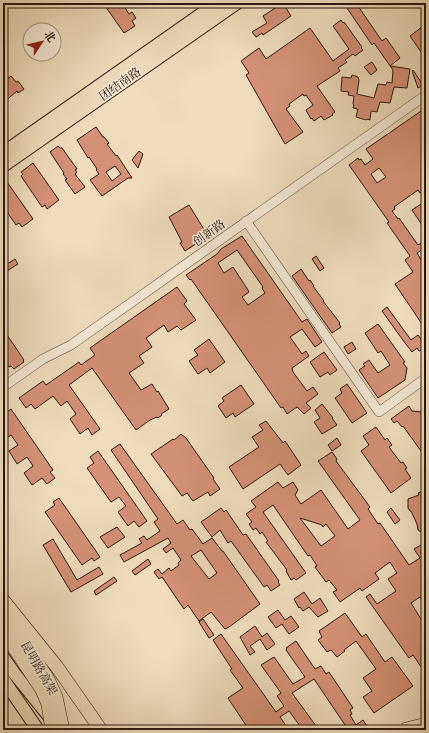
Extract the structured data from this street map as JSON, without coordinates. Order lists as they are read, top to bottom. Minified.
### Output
{"streets":{"highway":["昆明路高架"],"main road":["团结南路"],"street":["创新路"]},"north":"top right"}
